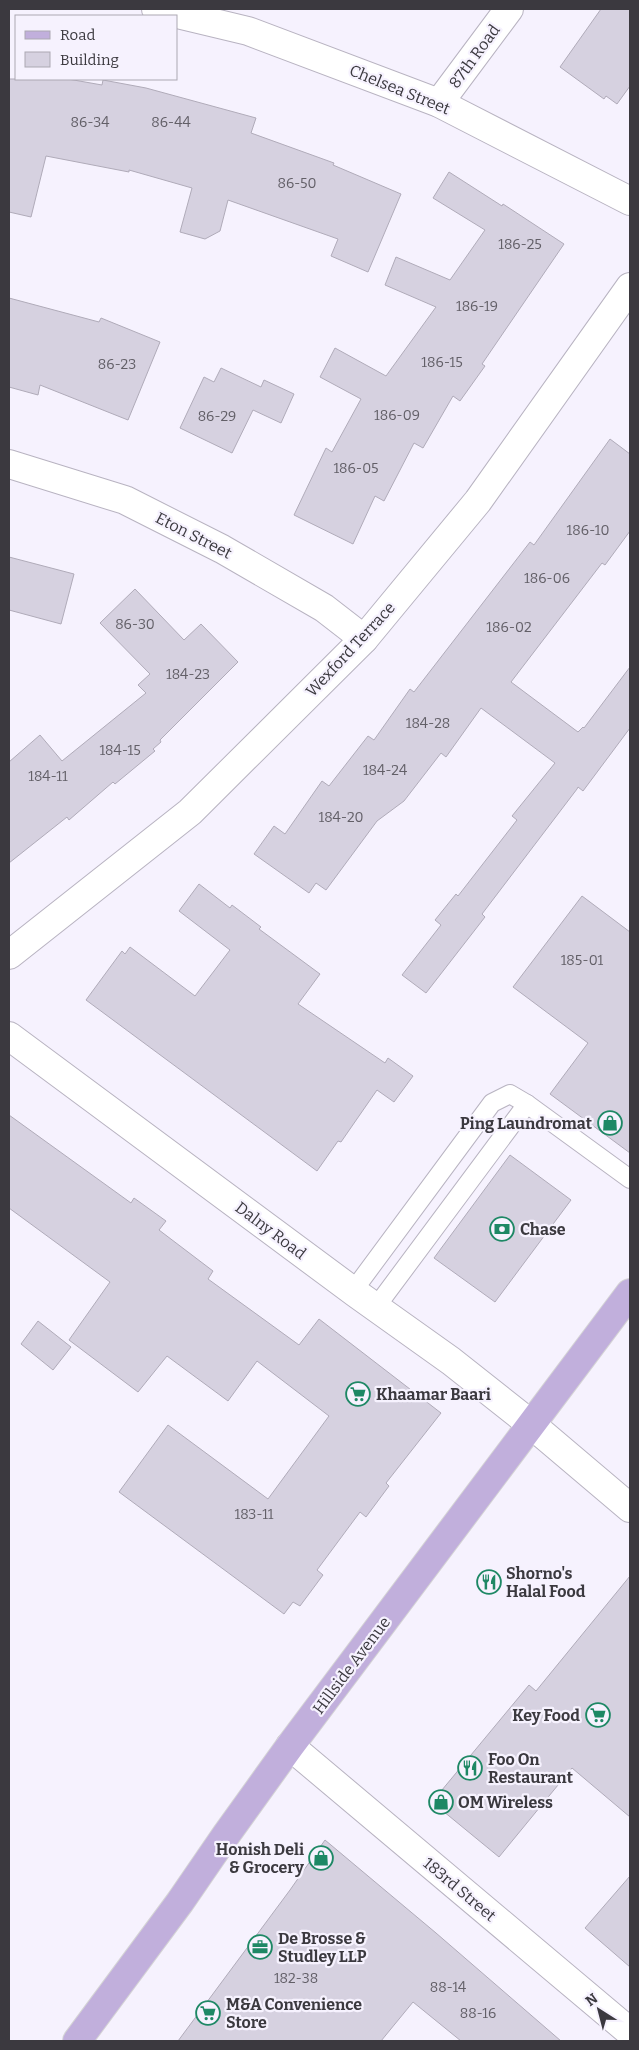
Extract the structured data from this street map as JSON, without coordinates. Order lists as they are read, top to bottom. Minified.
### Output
{"streets":{"main road":["Hillside Avenue"],"street":["87th Road","Chelsea Street","Eton Street","Wexford Terrace","Dalny Road","183rd Street"]},"crossings":[["87th Road","Chelsea Street"],["Eton Street","Wexford Terrace"],["Dalny Road","Hillside Avenue"],["Hillside Avenue","183rd Street"]],"places":{"shop":["Ping Laundromat","OM Wireless","Honish Deli & Grocery"],"bank":["Chase"],"supermarket":["Khaamar Baari","Key Food","M&A Convenience Store"],"restaurant":["Shorno's Halal Food","Foo On Restaurant"],"office":["De Brosse & Studley LLP"]},"house_numbers":["86-34","86-44","86-50","186-25","186-19","186-15","86-23","186-09","86-29","186-05","186-10","186-06","86-30","186-02","184-23","184-28","184-15","184-24","184-11","184-20","185-01","183-11","182-38","88-14","88-16"],"legend":["Road","Building"],"north":"top left"}
